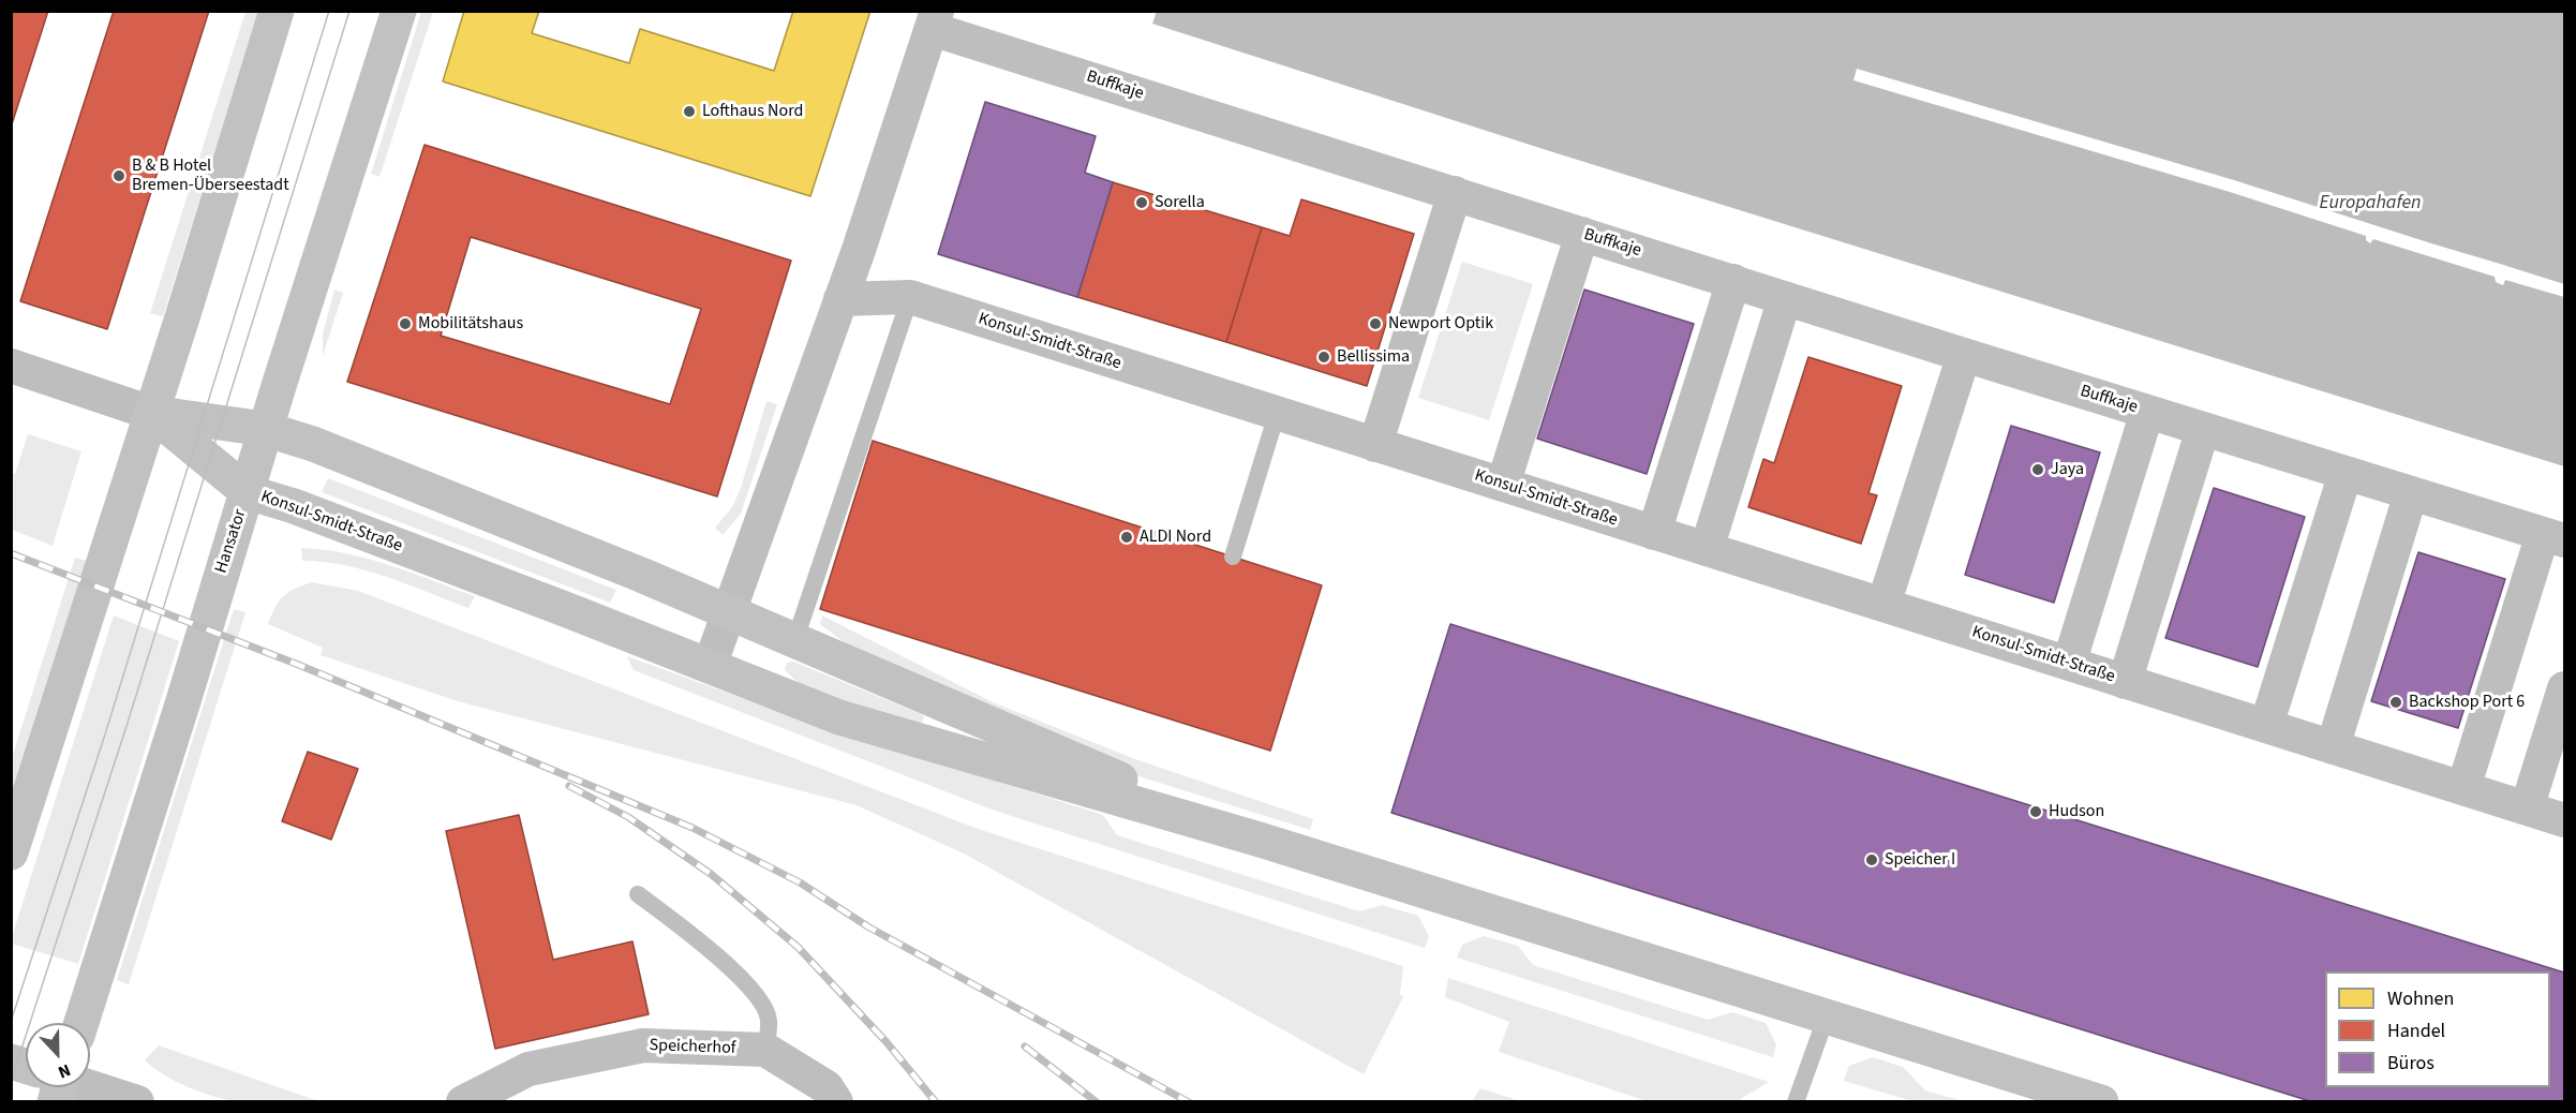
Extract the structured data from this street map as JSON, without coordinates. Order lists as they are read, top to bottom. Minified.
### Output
{"streets":{"street":["Buffkaje","Konsul-Smidt-Straße","Hansator","Speicherhof"]},"crossings":[["Buffkaje","Konsul-Smidt-Straße"],["Konsul-Smidt-Straße","Hansator"]],"water":["Europahafen"],"places":["Lofthaus Nord","B & B Hotel Bremen-Überseestadt","Sorella","Mobilitätshaus","Newport Optik","Bellissima","Jaya","ALDI Nord","Backshop Port 6","Hudson","Speicher I"],"legend":["Wohnen","Handel","Büros"],"north":"bottom"}
